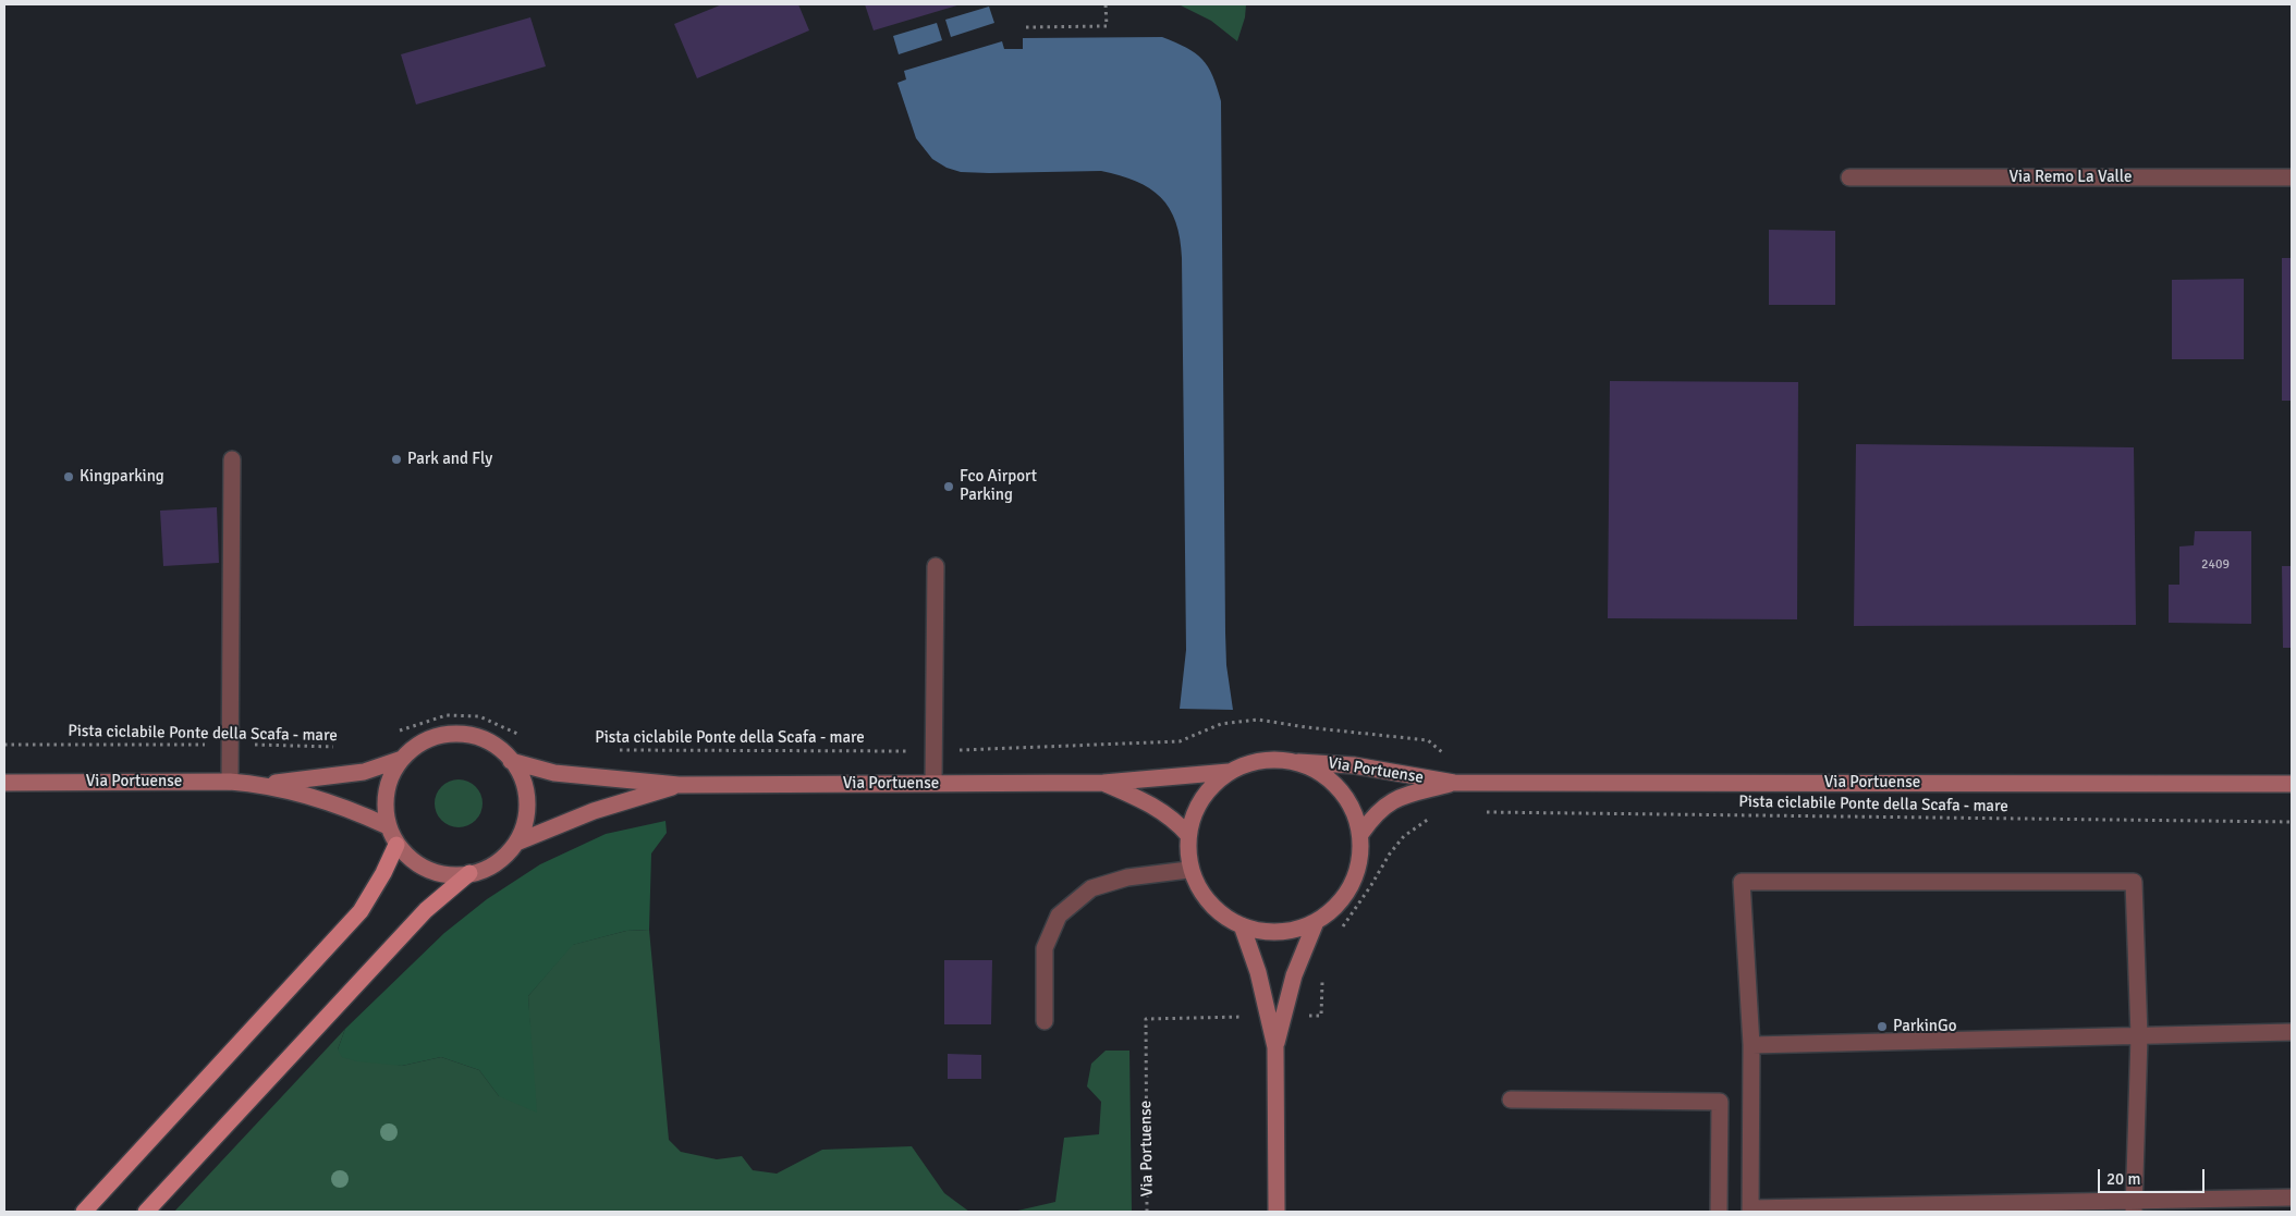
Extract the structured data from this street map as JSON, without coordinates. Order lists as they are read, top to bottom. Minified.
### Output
{"streets":{"street":["Via Remo La Valle","Via Portuense"],"path":["Pista ciclabile Ponte della Scafa - mare"]},"places":["Park and Fly","Kingparking","Fco Airport Parking","ParkinGo"],"house_numbers":["2409"],"scale_bar":"20 m"}
